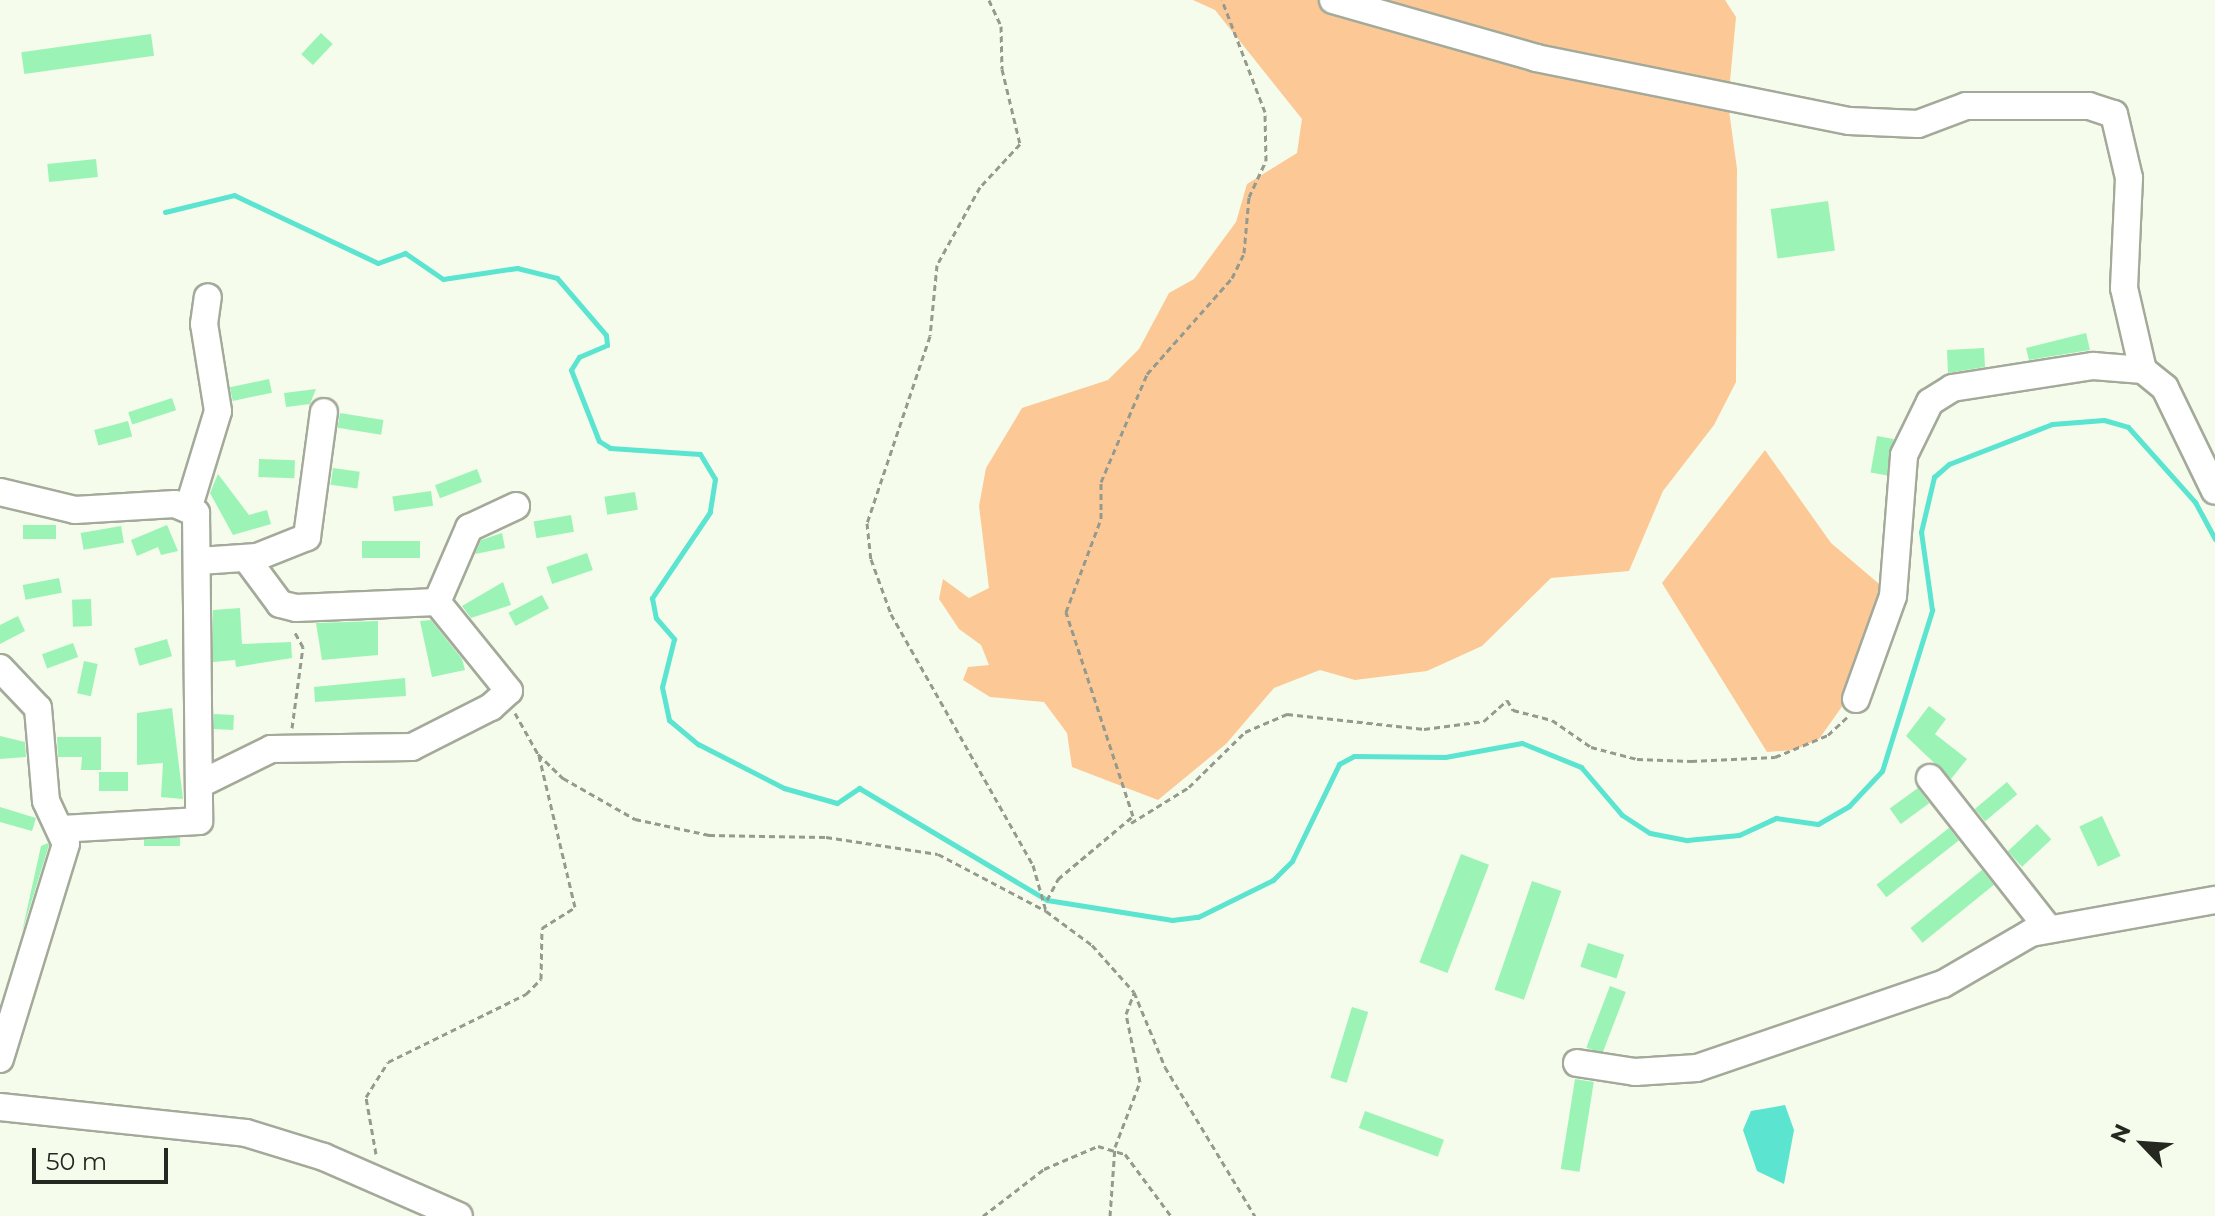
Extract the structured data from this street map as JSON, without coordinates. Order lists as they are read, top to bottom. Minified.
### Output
{"scale_bar":"50 m","north":"top left"}
